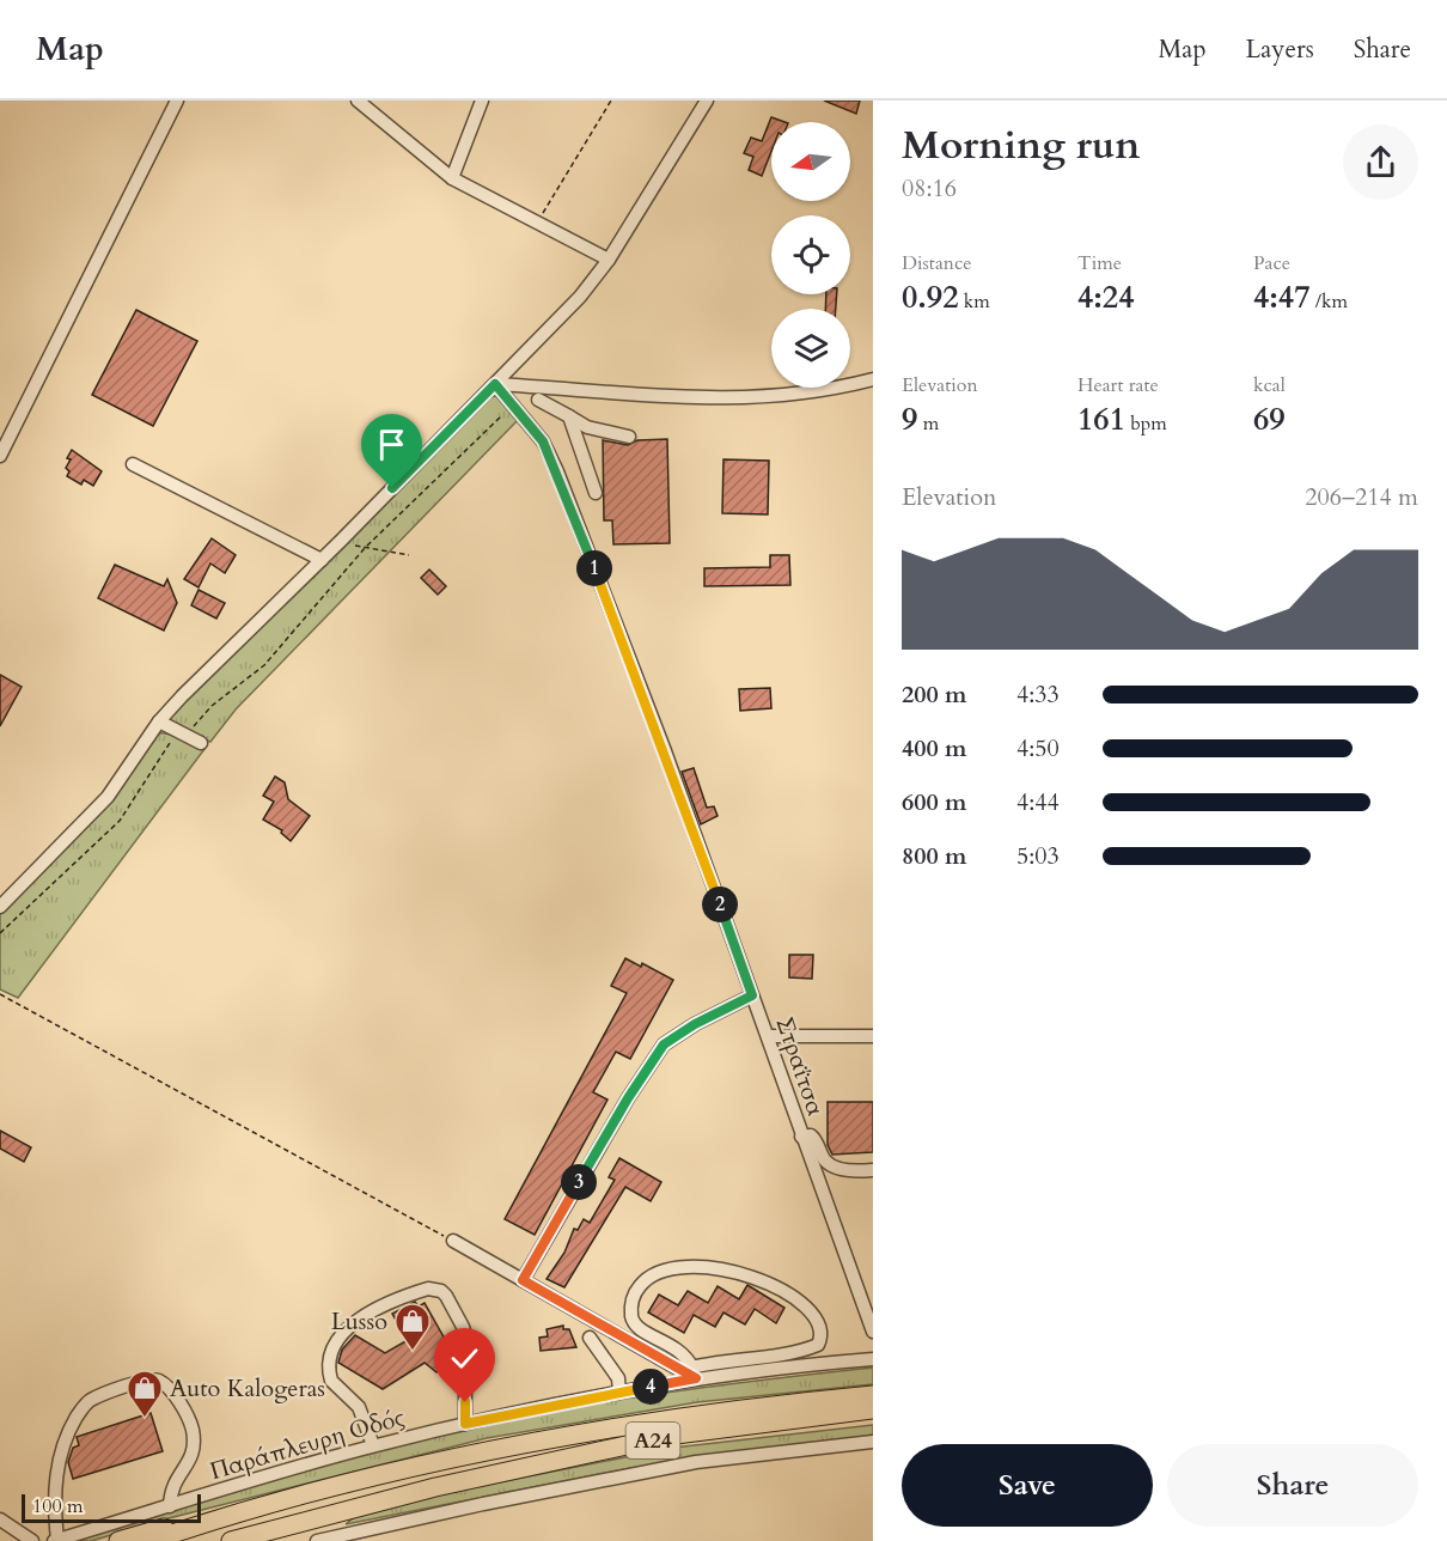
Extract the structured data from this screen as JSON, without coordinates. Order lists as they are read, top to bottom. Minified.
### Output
{"streets":{"highway":["Α24"],"street":["Στραΐτσα","Παράπλευρη Οδός"]},"places":{"shop":["Lusso","Auto Kalogeras"]},"scale_bar":"100 m","north":"left","page":{"header":"Map","nav":["Map","Layers","Share"],"heading":["Morning run","08:16"],"stats":[["Distance","0.92 km"],["Time","4:24"],["Pace","4:47 /km"],["Elevation","9 m"],["Heart rate","161 bpm"],["kcal","69"]],"chart":["Elevation","206–214 m"],"pins":["1","2","3","4"],"list":[{"name":"200 m","note":"4:33"},{"name":"400 m","note":"4:50"},{"name":"600 m","note":"4:44"},{"name":"800 m","note":"5:03"}],"buttons":["Save","Share"],"scale":"100 m"}}
